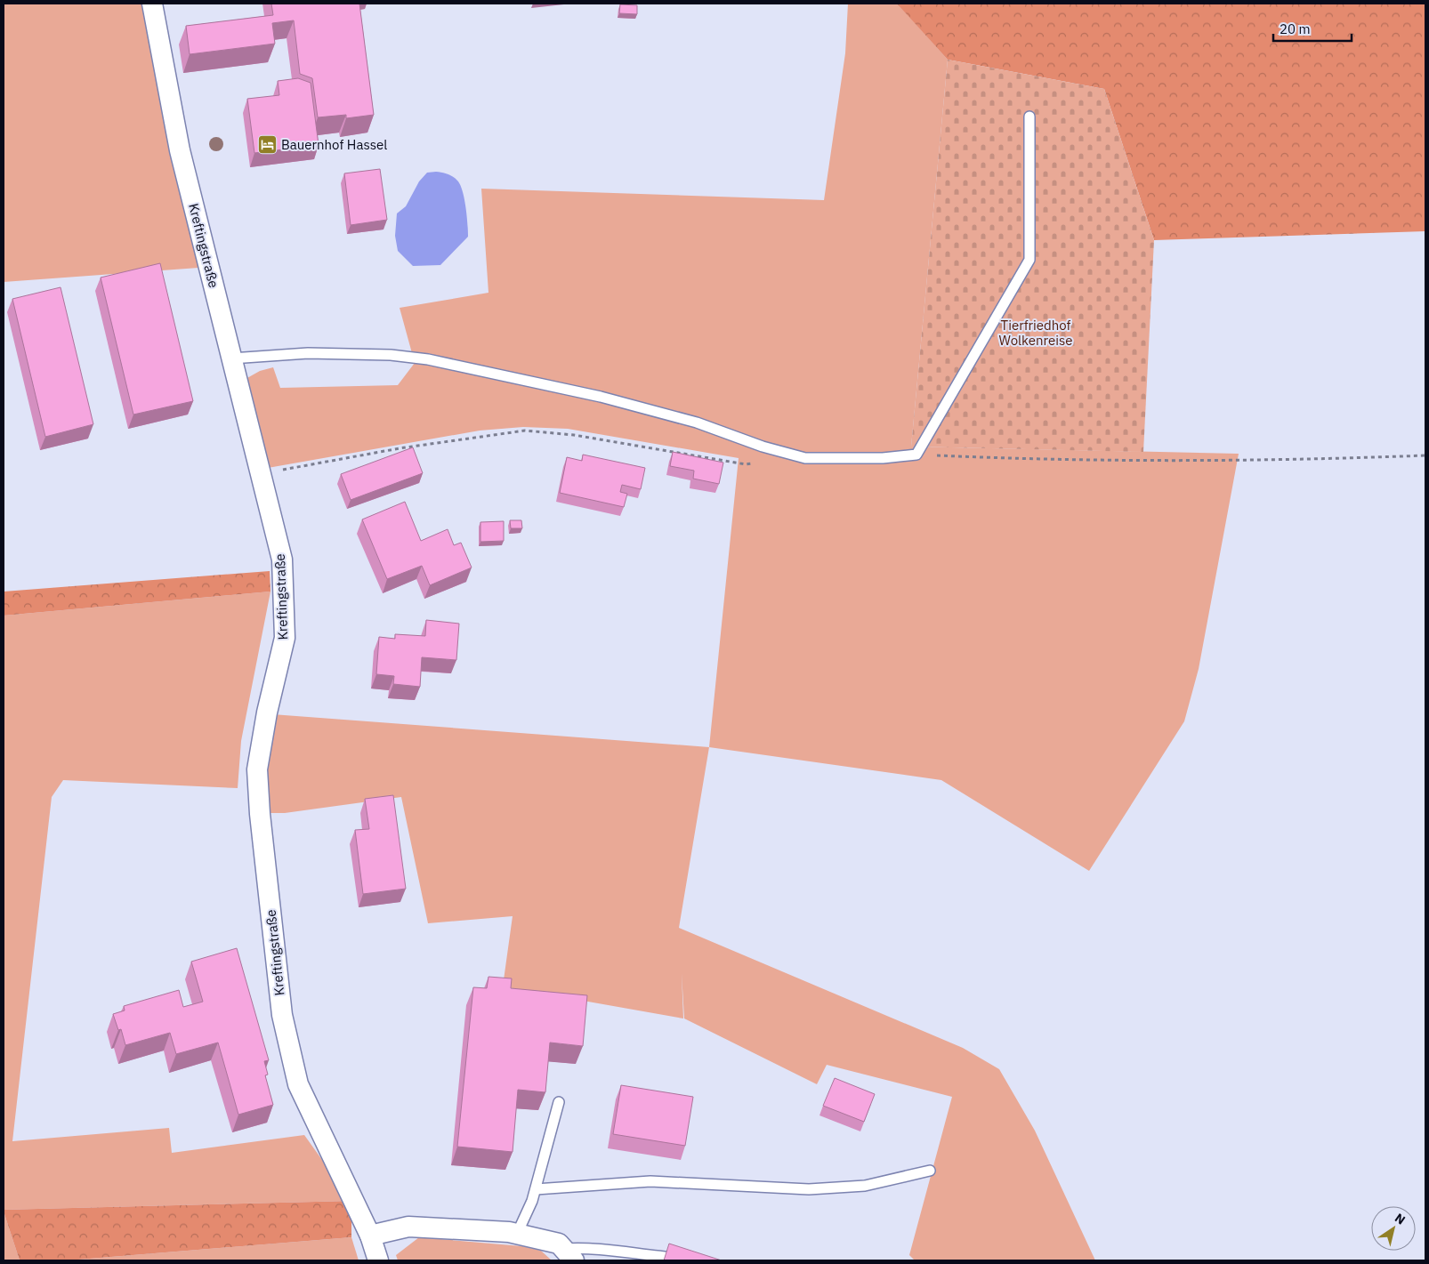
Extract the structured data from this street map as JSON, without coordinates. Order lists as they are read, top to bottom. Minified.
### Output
{"streets":{"street":["Kreftingstraße"]},"parks":["Tierfriedhof Wolkenreise"],"places":{"hotel":["Bauernhof Hassel"]},"scale_bar":"20 m","north":"top right"}
